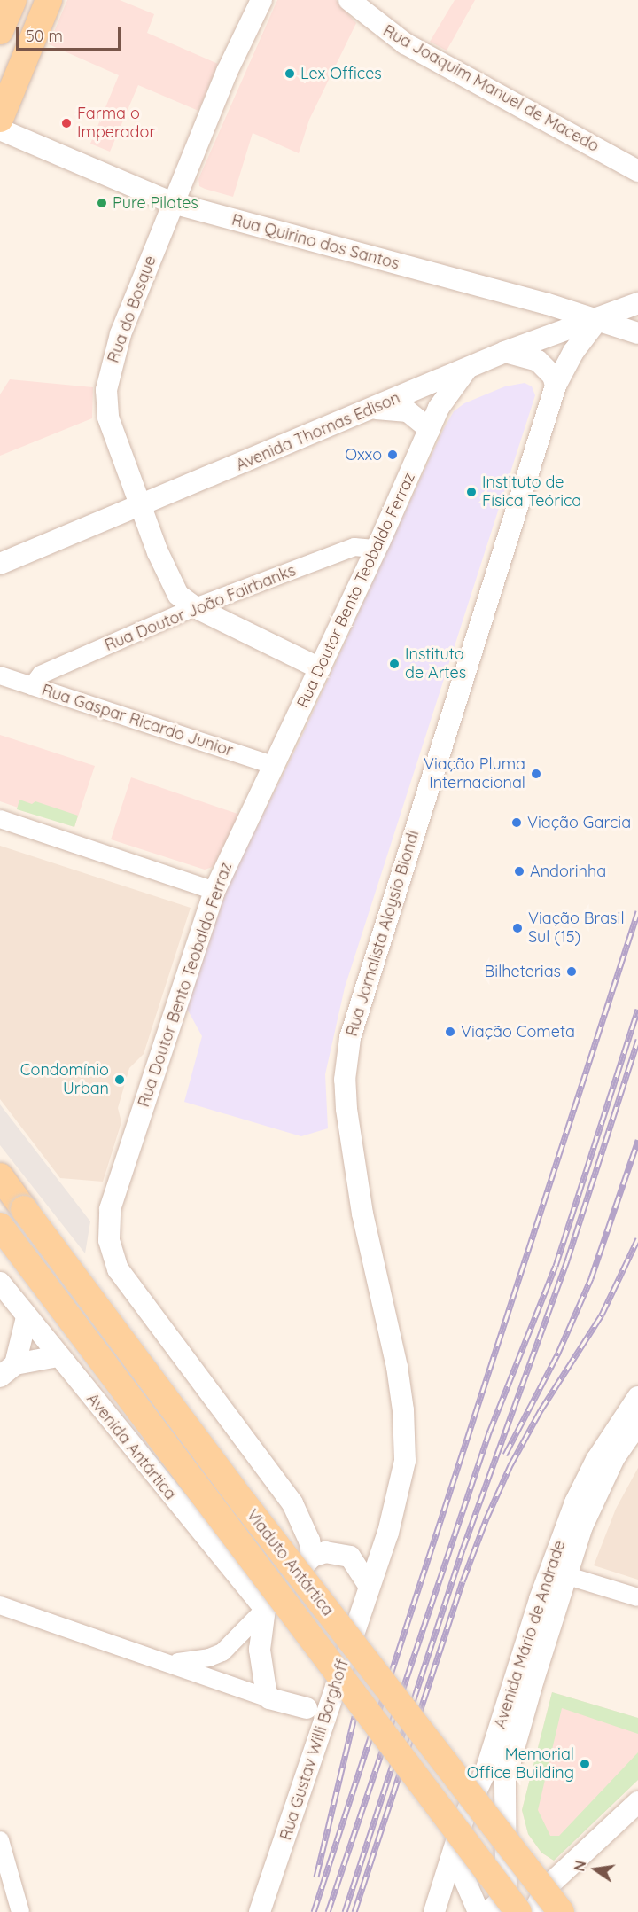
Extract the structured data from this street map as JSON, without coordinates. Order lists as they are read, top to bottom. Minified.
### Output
{"streets":{"main road":["Viaduto Antártica"],"street":["Rua Joaquim Manuel de Macedo","Rua Quirino dos Santos","Rua do Bosque","Avenida Thomas Edison","Rua Doutor Bento Teobaldo Ferraz","Rua Doutor João Fairbanks","Rua Gaspar Ricardo Junior","Rua Jornalista Aloysio Biondi","Avenida Antártica","Avenida Mário de Andrade","Rua Gustav Willi Borghoff"]},"crossings":[["Rua Quirino dos Santos","Rua do Bosque"],["Rua Quirino dos Santos","Avenida Thomas Edison"],["Rua Quirino dos Santos","Rua Jornalista Aloysio Biondi"],["Rua do Bosque","Avenida Thomas Edison"],["Rua do Bosque","Rua Doutor Bento Teobaldo Ferraz"],["Rua do Bosque","Rua Doutor João Fairbanks"],["Avenida Thomas Edison","Rua Doutor Bento Teobaldo Ferraz"],["Avenida Thomas Edison","Rua Jornalista Aloysio Biondi"],["Rua Doutor Bento Teobaldo Ferraz","Rua Doutor João Fairbanks"],["Rua Doutor Bento Teobaldo Ferraz","Rua Gaspar Ricardo Junior"],["Rua Doutor João Fairbanks","Rua Gaspar Ricardo Junior"],["Rua Jornalista Aloysio Biondi","Rua Gustav Willi Borghoff"]],"places":["Lex Offices","Farma o Imperador","Pure Pilates","Oxxo","Instituto de Física Teórica","Instituto de Artes","Viação Pluma Internacional","Viação Garcia","Andorinha","Viação Brasil Sul (15)","Bilheterias","Viação Cometa","Condomínio Urban","Memorial Office Building"],"scale_bar":"50 m","north":"left"}
